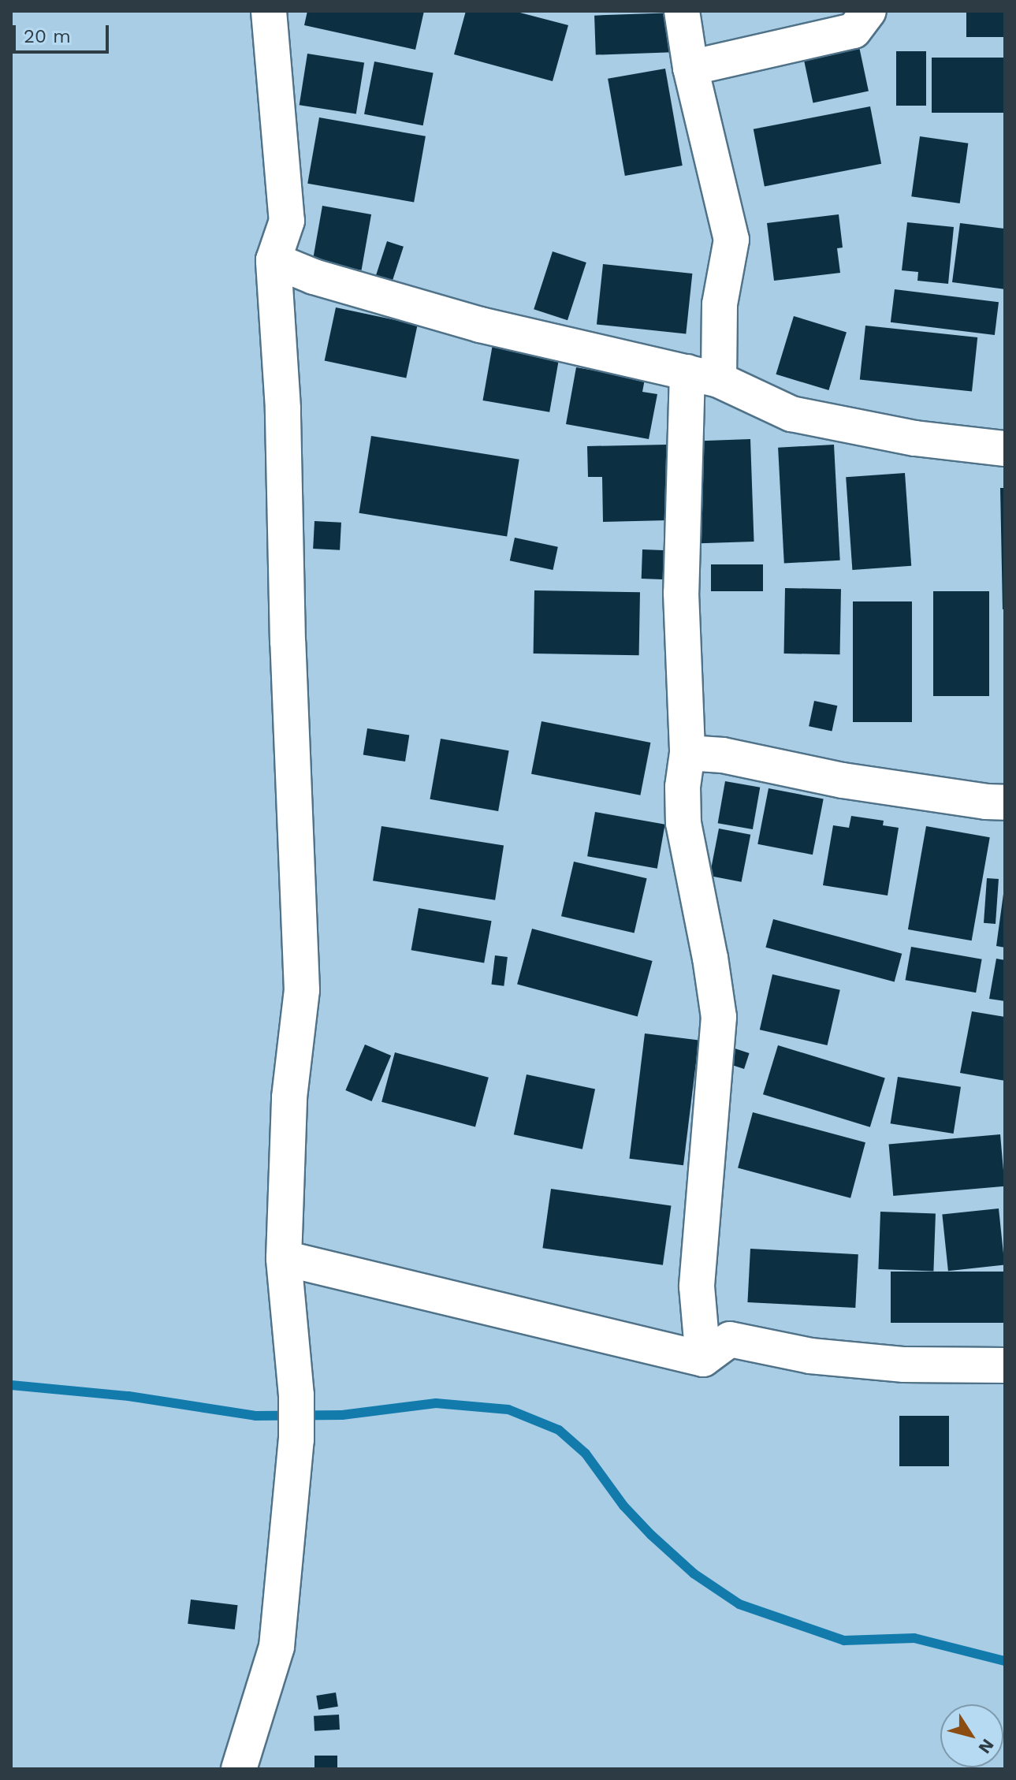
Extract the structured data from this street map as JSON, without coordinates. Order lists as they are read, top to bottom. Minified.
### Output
{"scale_bar":"20 m","north":"bottom right"}
